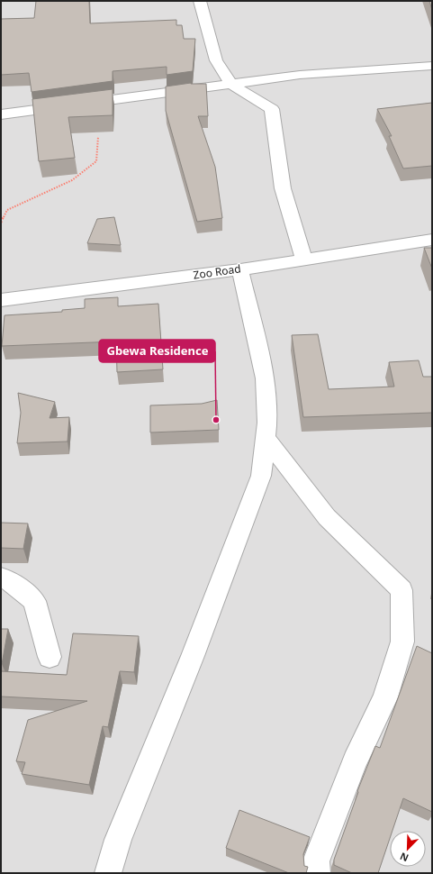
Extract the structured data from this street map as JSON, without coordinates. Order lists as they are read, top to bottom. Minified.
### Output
{"streets":{"street":["Zoo Road"]},"places":["Gbewa Residence"],"north":"bottom left"}
